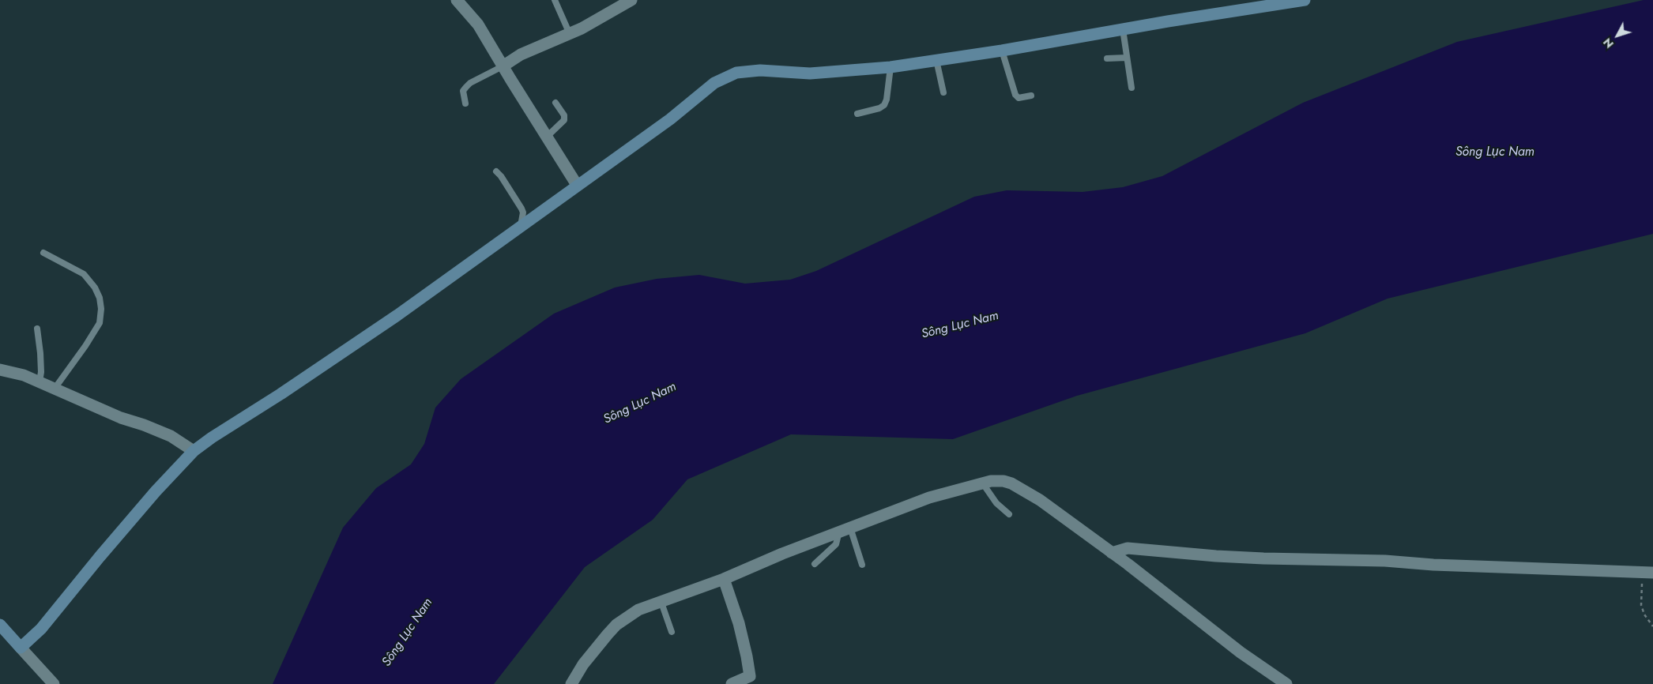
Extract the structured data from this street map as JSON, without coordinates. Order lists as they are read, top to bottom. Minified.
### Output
{"water":["Sông Lục Nam"],"north":"bottom left"}
